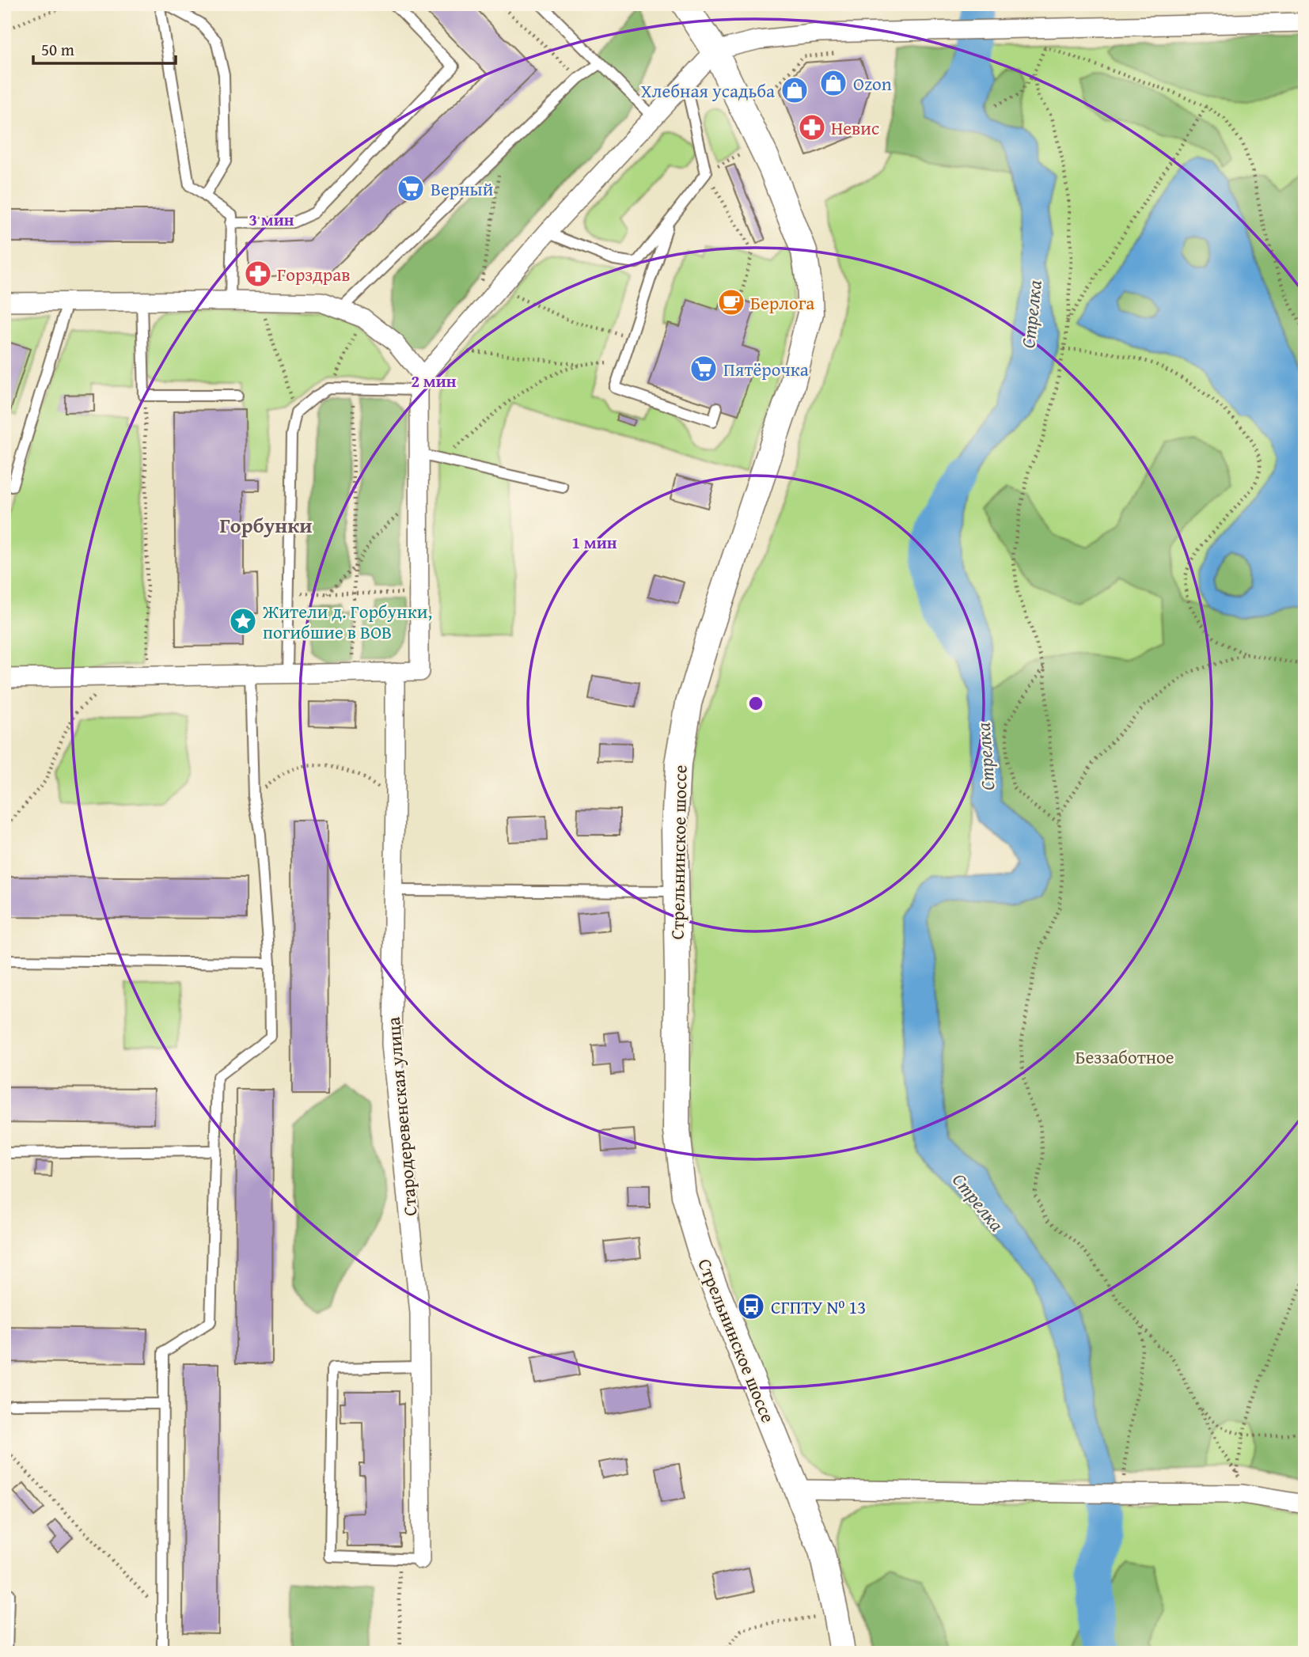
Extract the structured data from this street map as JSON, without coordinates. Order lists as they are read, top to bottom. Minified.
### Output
{"streets":{"main road":["Стрельнинское шоссе"],"street":["Стародеревенская улица"]},"districts":["Горбунки"],"water":["Стрелка"],"parks":["Беззаботное"],"places":{"shop":["Ozon","Хлебная усадьба"],"pharmacy":["Невис","Горздрав"],"supermarket":["Верный","Пятёрочка"],"cafe":["Берлога"],"place":["Жители д. Горбунки, погибшие в ВОВ"],"bus stop":["СГПТУ N⁰ 13"]},"scale_bar":"50 m","rings":["3 мин","2 мин","1 мин"]}
